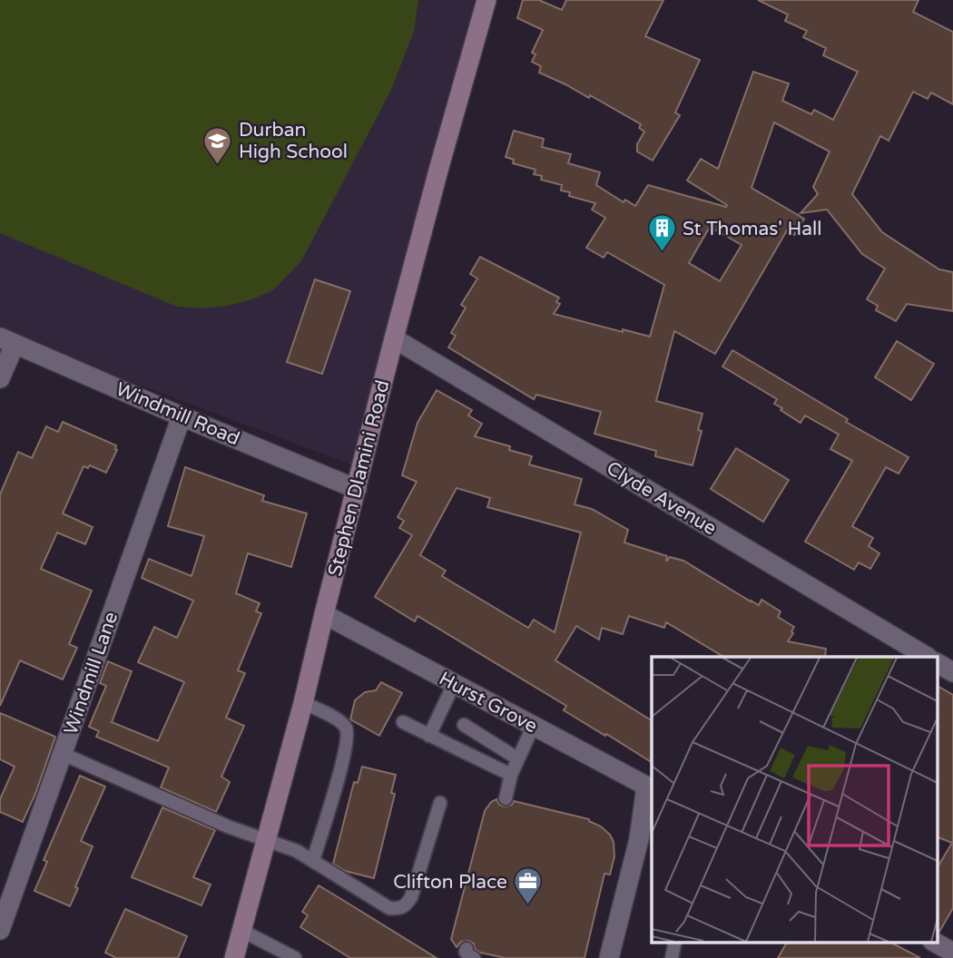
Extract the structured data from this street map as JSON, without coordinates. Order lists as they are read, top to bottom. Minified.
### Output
{"streets":{"main road":["Stephen Dlamini Road"],"street":["Windmill Road","Clyde Avenue","Windmill Lane","Hurst Grove"]},"crossings":[["Windmill Road","Stephen Dlamini Road"],["Windmill Road","Windmill Lane"],["Stephen Dlamini Road","Clyde Avenue"],["Stephen Dlamini Road","Hurst Grove"]],"places":{"school or university":["Durban High School"],"building":["St Thomas' Hall"],"office":["Clifton Place"]}}
